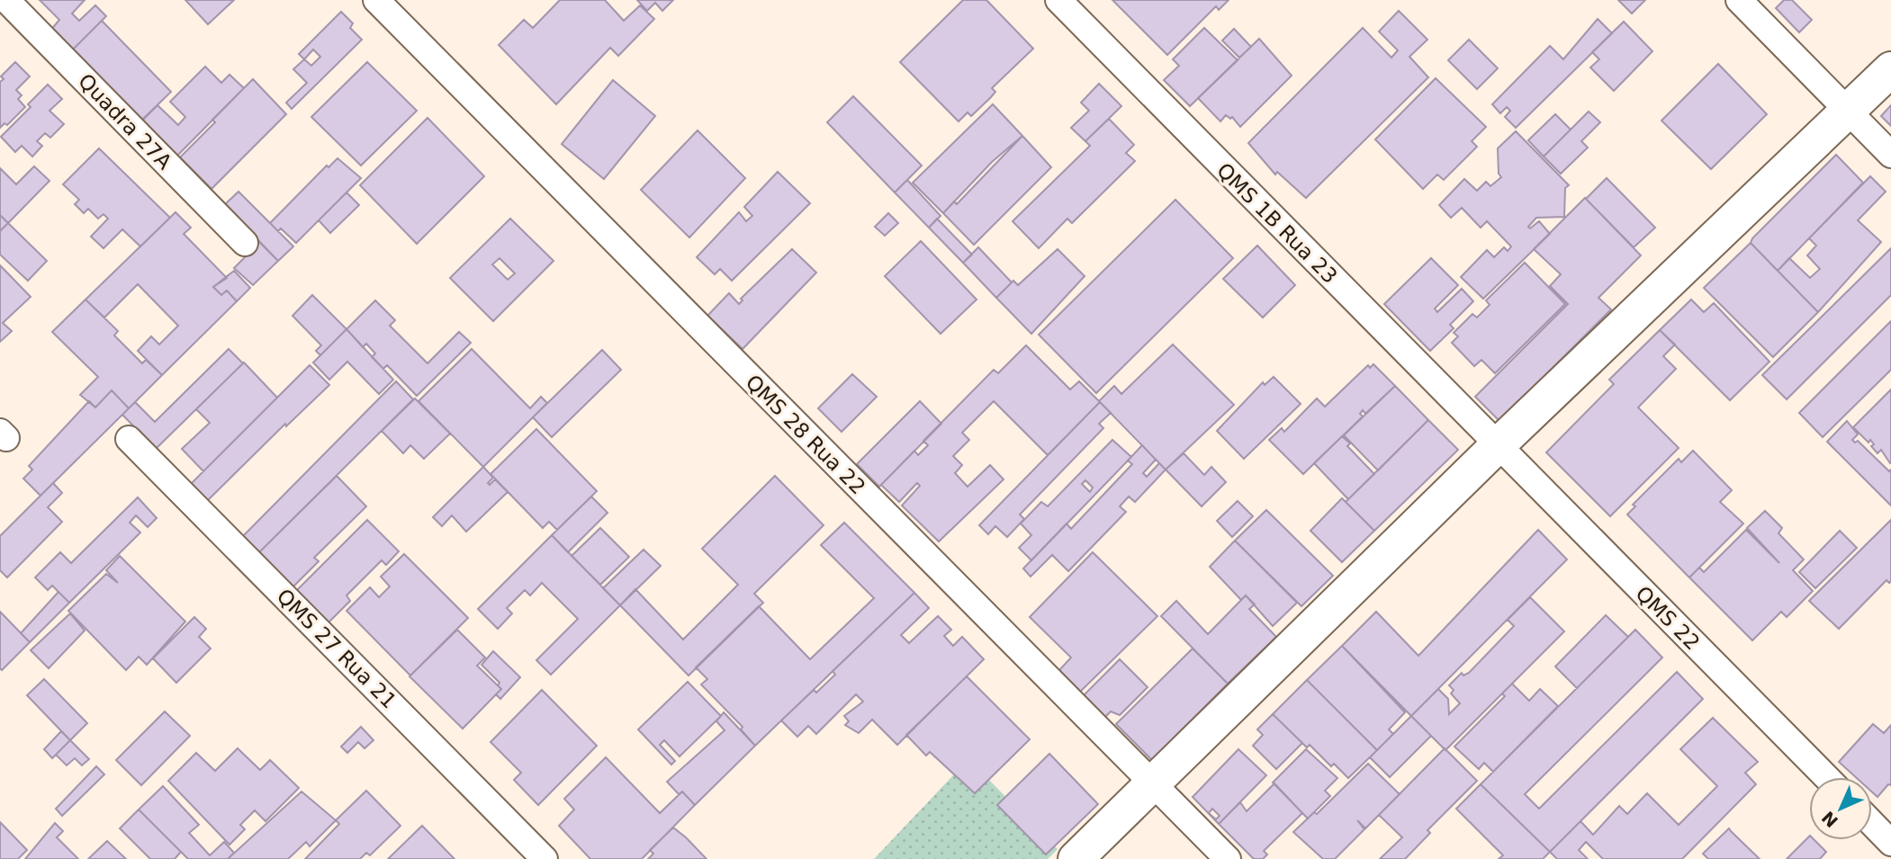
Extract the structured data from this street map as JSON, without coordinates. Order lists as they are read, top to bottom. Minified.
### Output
{"streets":{"street":["Quadra 27A","QMS 1B Rua 23","QMS 28 Rua 22","QMS 22","QMS 27 Rua 21"]},"crossings":[["QMS 1B Rua 23","QMS 22"]],"north":"bottom left"}
